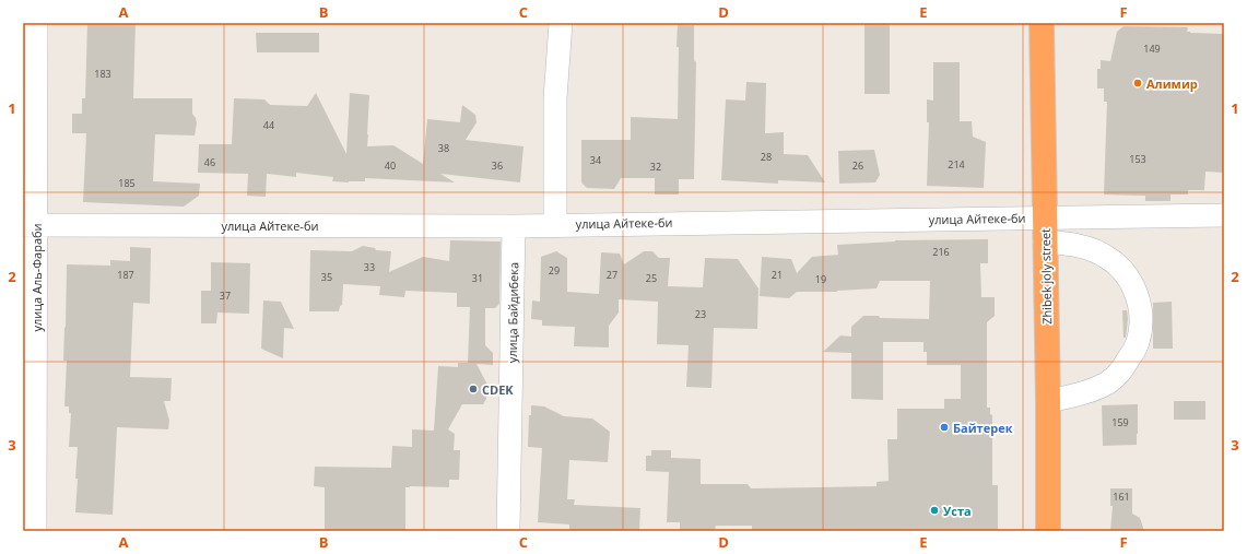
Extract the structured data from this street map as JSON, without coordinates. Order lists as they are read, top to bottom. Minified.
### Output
{"streets":{"highway":["Zhibek joly street"],"street":["улица Айтеке-би","улица Аль-Фараби","улица Байдибека"]},"crossings":[["улица Айтеке-би","Zhibek joly street"],["улица Айтеке-би","улица Аль-Фараби"],["улица Айтеке-би","улица Байдибека"]],"places":["Алимир","CDEK","Байтерек","Уста"],"house_numbers":["149","183","44","38","28","153","34","46","214","40","36","26","32","185","216","33","29","187","27","21","35","31","25","19","37","23","159","161"],"grid":{"columns":["A","B","C","D","E","F"],"rows":["1","2","3"]}}
